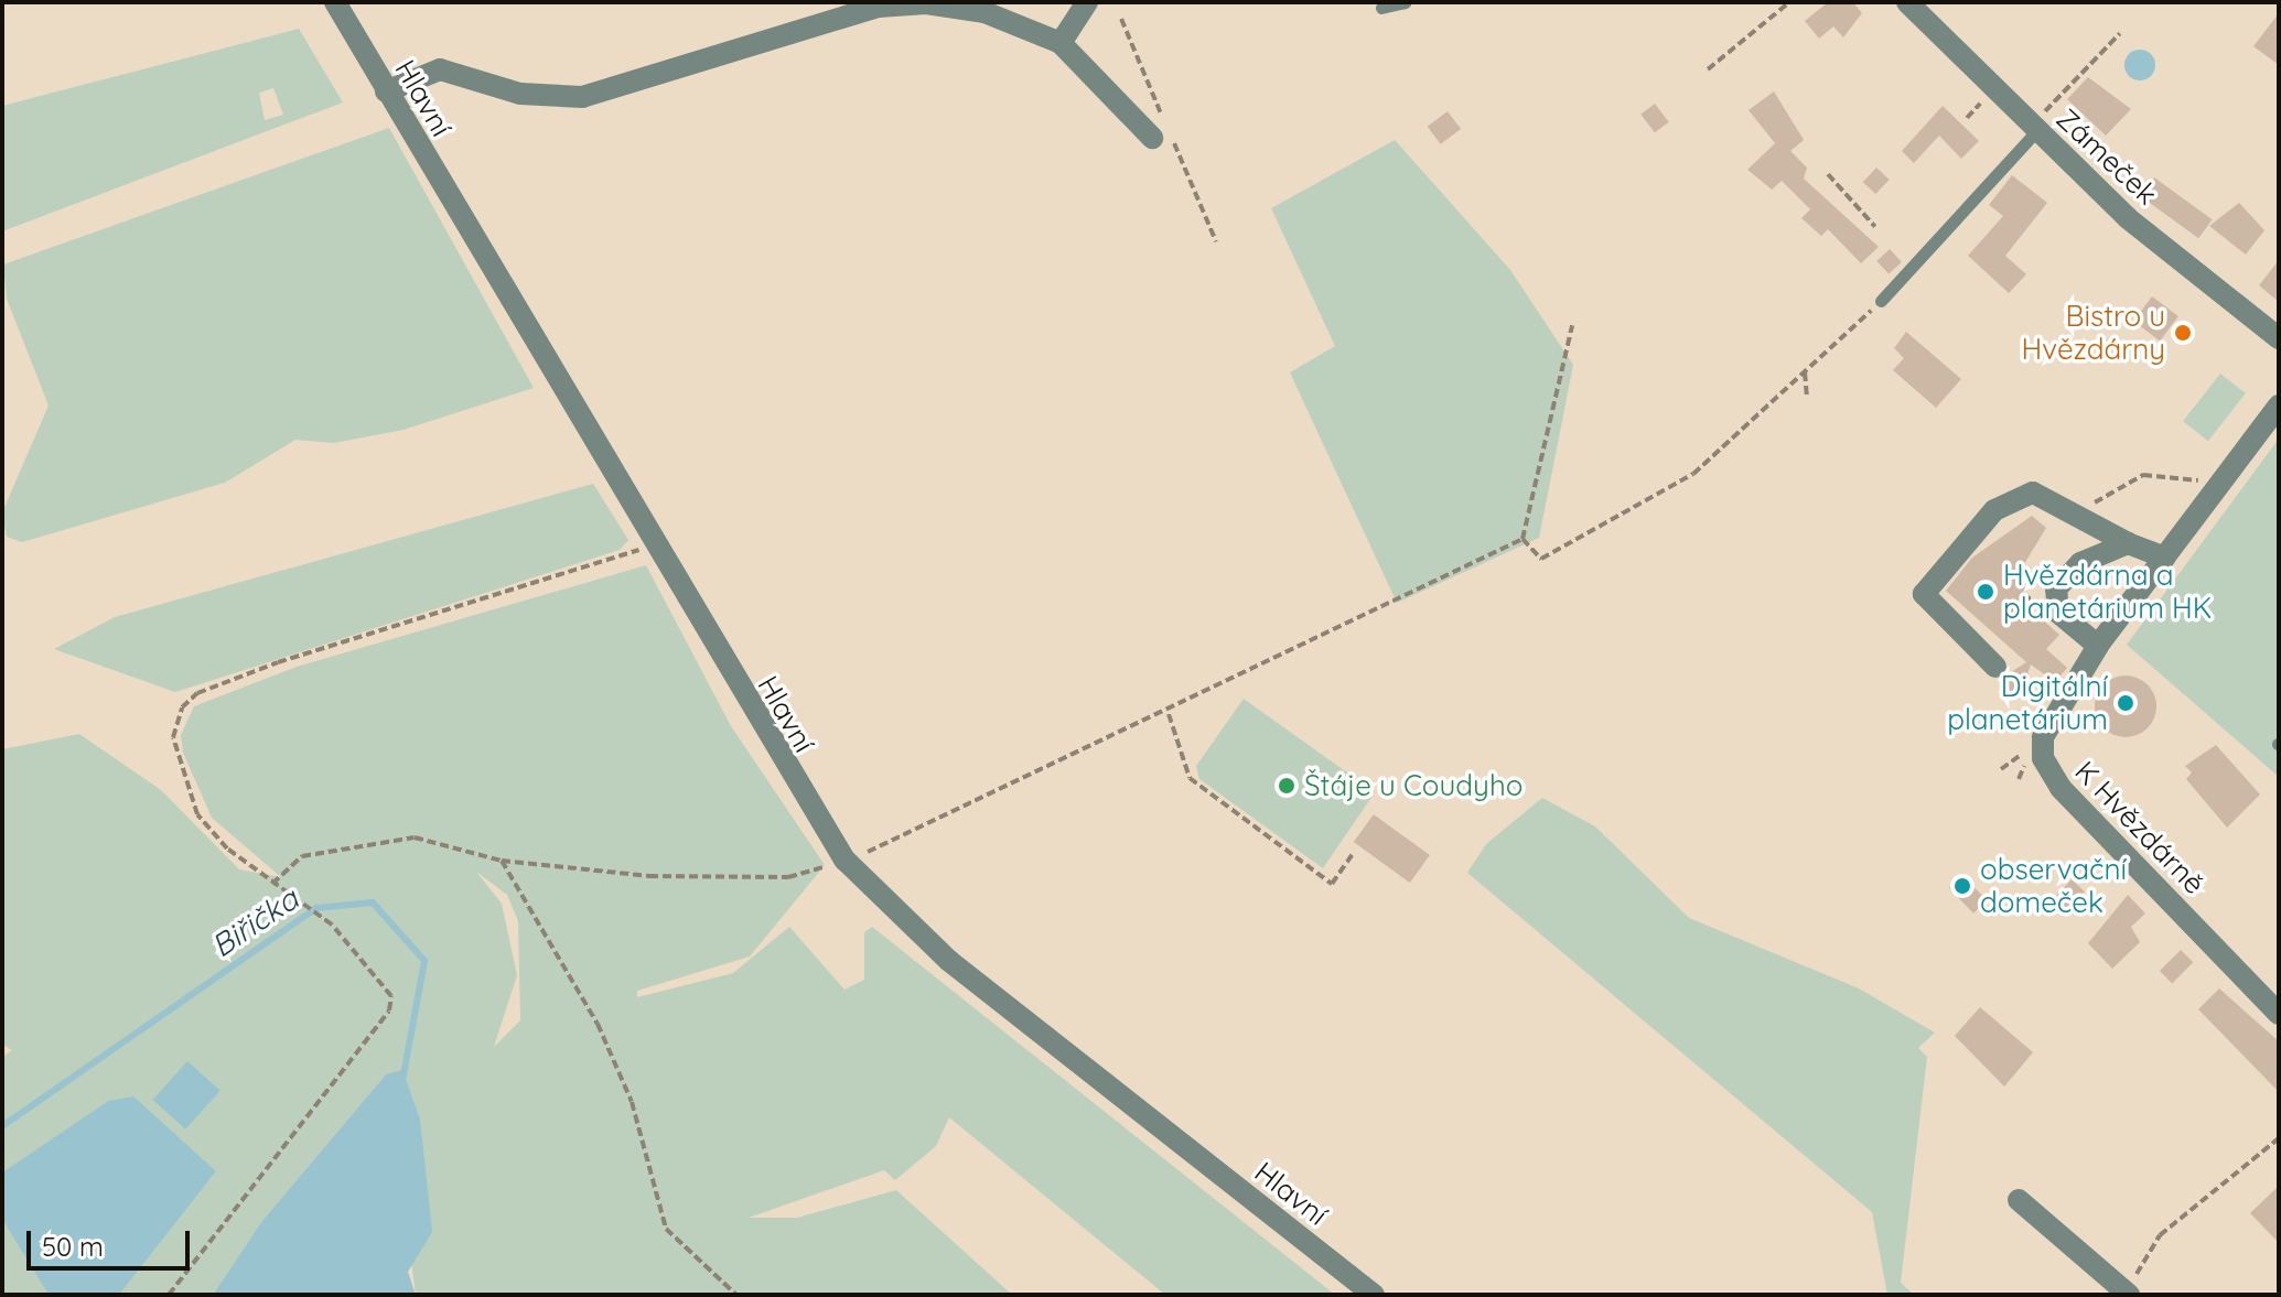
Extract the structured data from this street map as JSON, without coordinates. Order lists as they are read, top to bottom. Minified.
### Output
{"streets":{"street":["Hlavní","Zámeček","K Hvězdárně"]},"water":["Biřička"],"places":["Bistro u Hvězdárny","Hvězdárna a planetárium HK","Digitální planetárium","Štáje u Coudyho","observační domeček"],"scale_bar":"50 m"}
